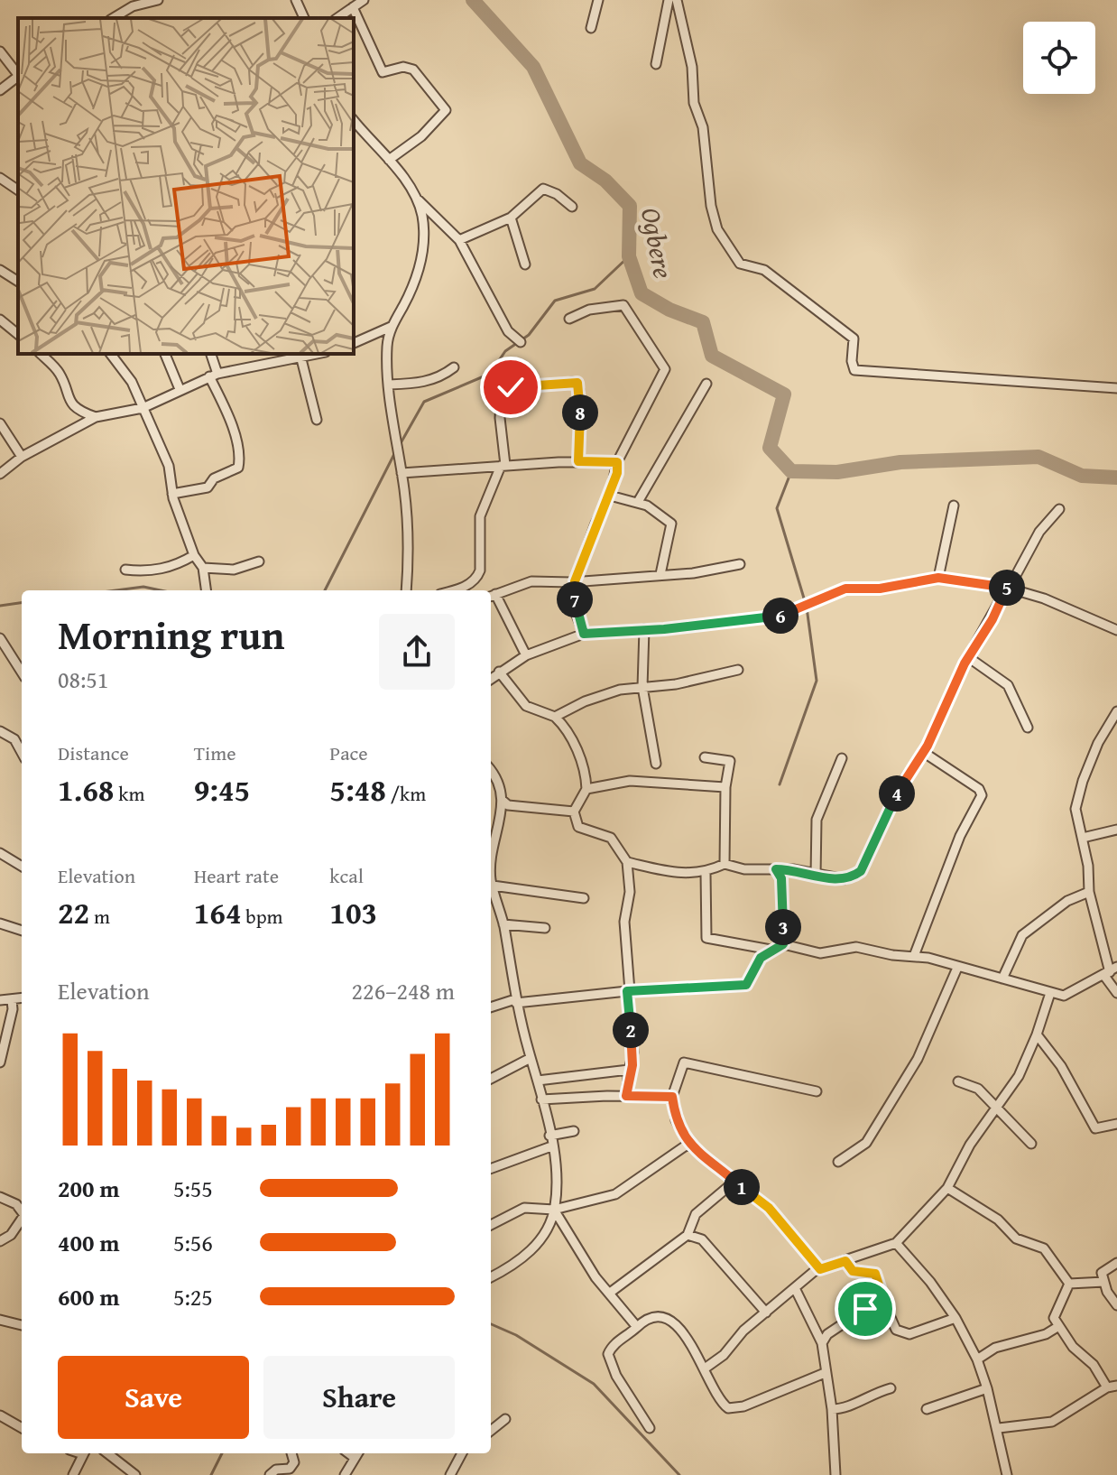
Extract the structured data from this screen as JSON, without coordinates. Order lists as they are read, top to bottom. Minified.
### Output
{"water":["Ogbere"],"page":{"pins":["8","5","7","6","4","3","2","1"],"heading":["Morning run","08:51"],"stats":[["Distance","1.68 km"],["Time","9:45"],["Pace","5:48 /km"],["Elevation","22 m"],["Heart rate","164 bpm"],["kcal","103"]],"chart":["Elevation","226–248 m"],"list":[{"name":"200 m","note":"5:55"},{"name":"400 m","note":"5:56"},{"name":"600 m","note":"5:25"}],"buttons":["Save","Share"]}}
